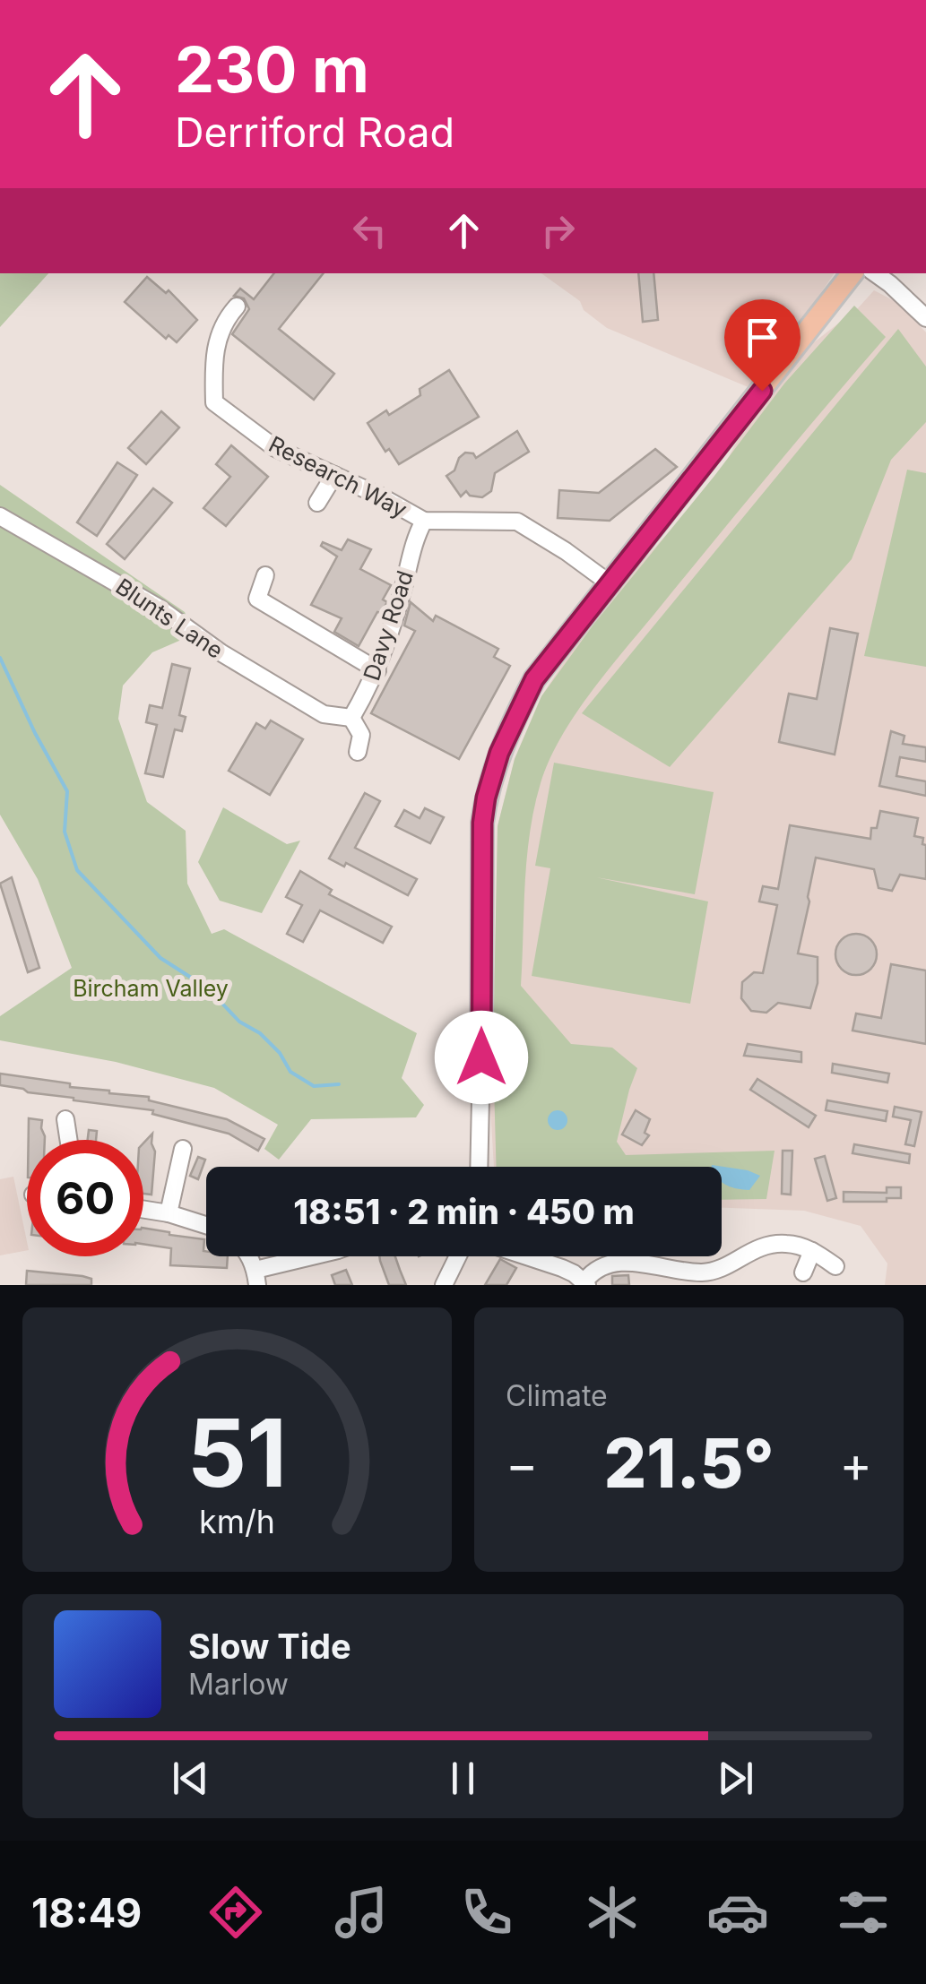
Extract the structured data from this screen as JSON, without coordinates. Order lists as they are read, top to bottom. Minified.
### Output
{"streets":{"street":["Research Way","Blunts Lane","Davy Road"]},"crossings":[["Research Way","Davy Road"],["Blunts Lane","Davy Road"]],"parks":["Bircham Valley"],"page":{"turn":["230 m","Derriford Road"],"limit":"60","trip":"18:51 · 2 min · 450 m","tile":"Climate","heat":["−","21.5°","+"],"song":["Slow Tide","Marlow"],"tabs":"18:49","gauge":["51","km/h"]}}
